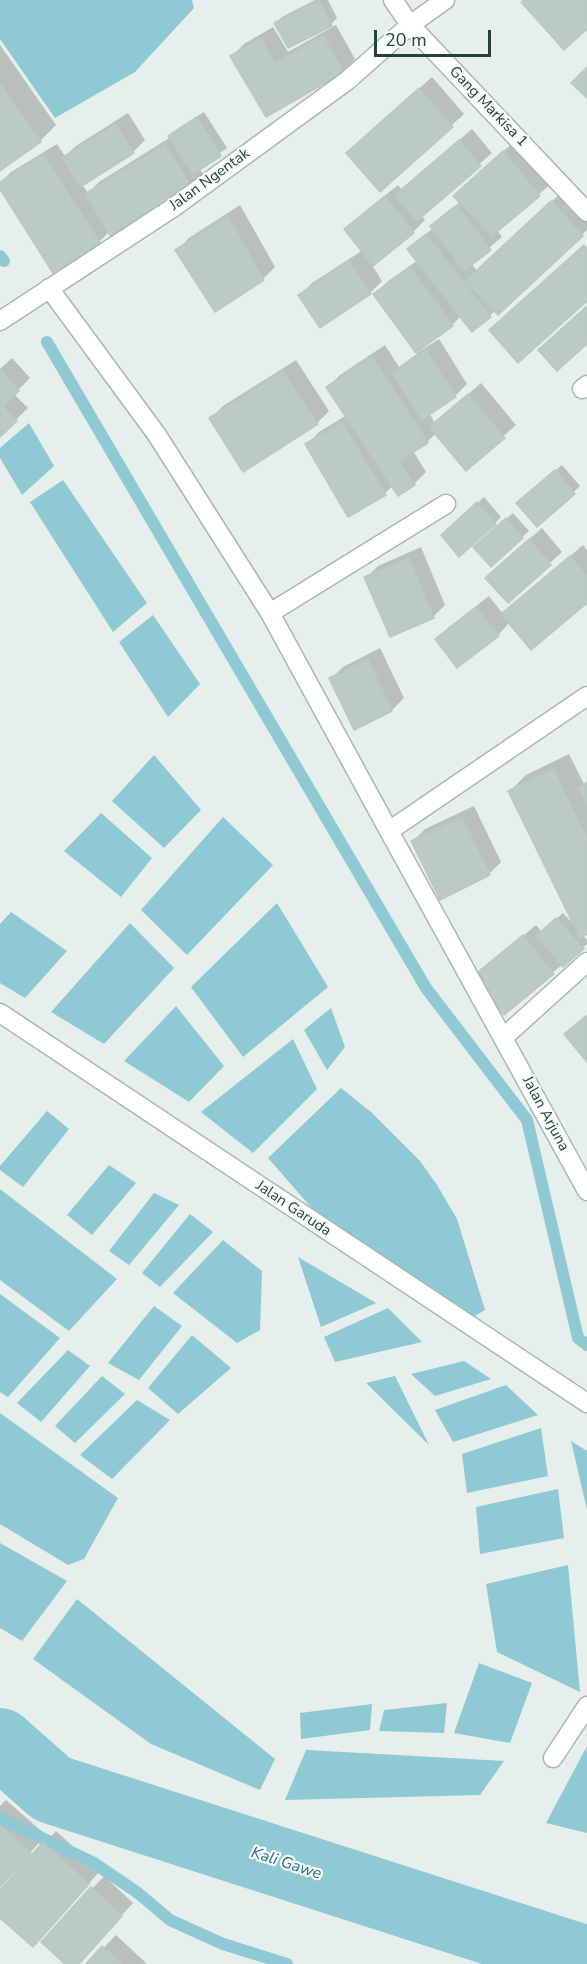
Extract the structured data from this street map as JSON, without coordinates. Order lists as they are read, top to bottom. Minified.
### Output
{"streets":{"street":["Gang Markisa 1","Jalan Ngentak","Jalan Arjuna","Jalan Garuda"]},"crossings":[["Gang Markisa 1","Jalan Ngentak"],["Jalan Ngentak","Jalan Arjuna"]],"water":["Kali Gawe"],"scale_bar":"20 m"}
